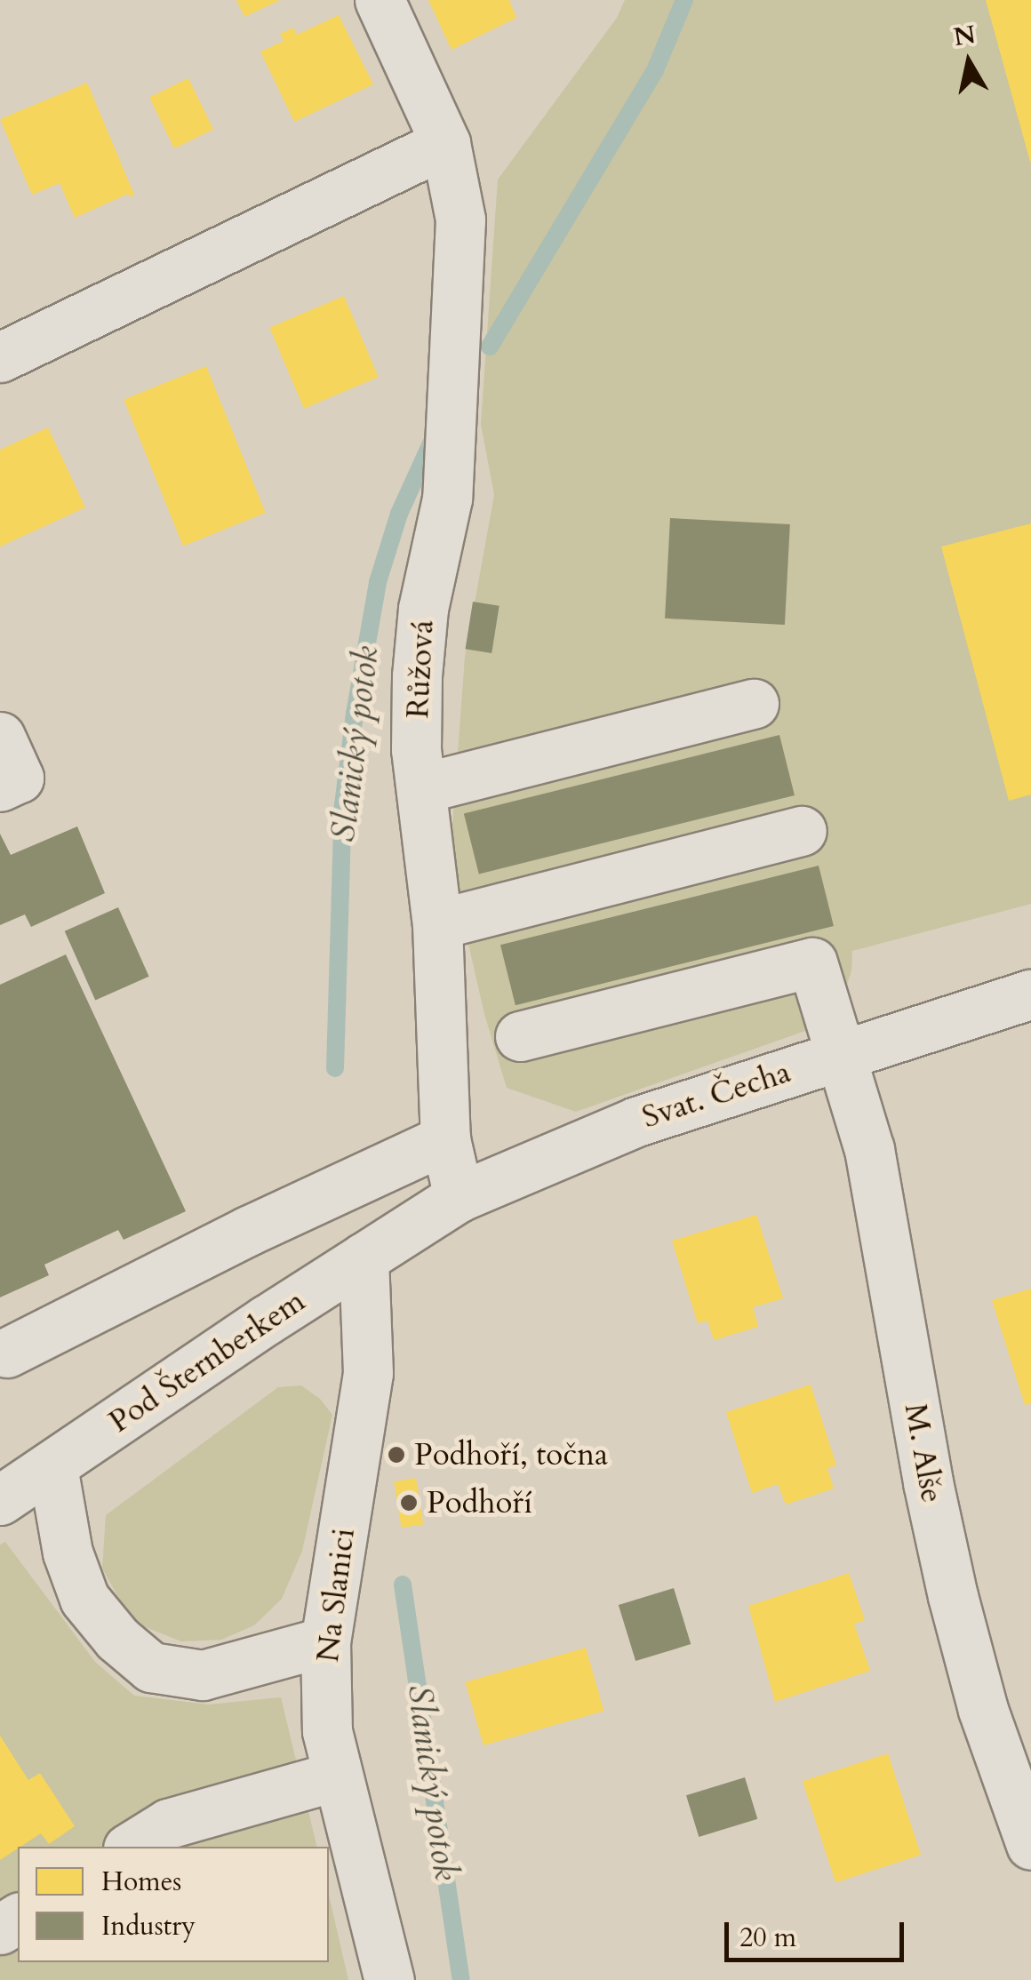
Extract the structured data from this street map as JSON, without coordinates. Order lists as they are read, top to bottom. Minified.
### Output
{"streets":{"street":["Růžová","Svat. Čecha","Pod Šternberkem","M. Alše","Na Slanici"]},"crossings":[["Růžová","Svat. Čecha"],["Svat. Čecha","Pod Šternberkem"],["Svat. Čecha","M. Alše"],["Pod Šternberkem","Na Slanici"]],"water":["Slanický potok"],"places":["Podhoří, točna","Podhoří"],"legend":["Homes","Industry"],"scale_bar":"20 m","north":"top"}
